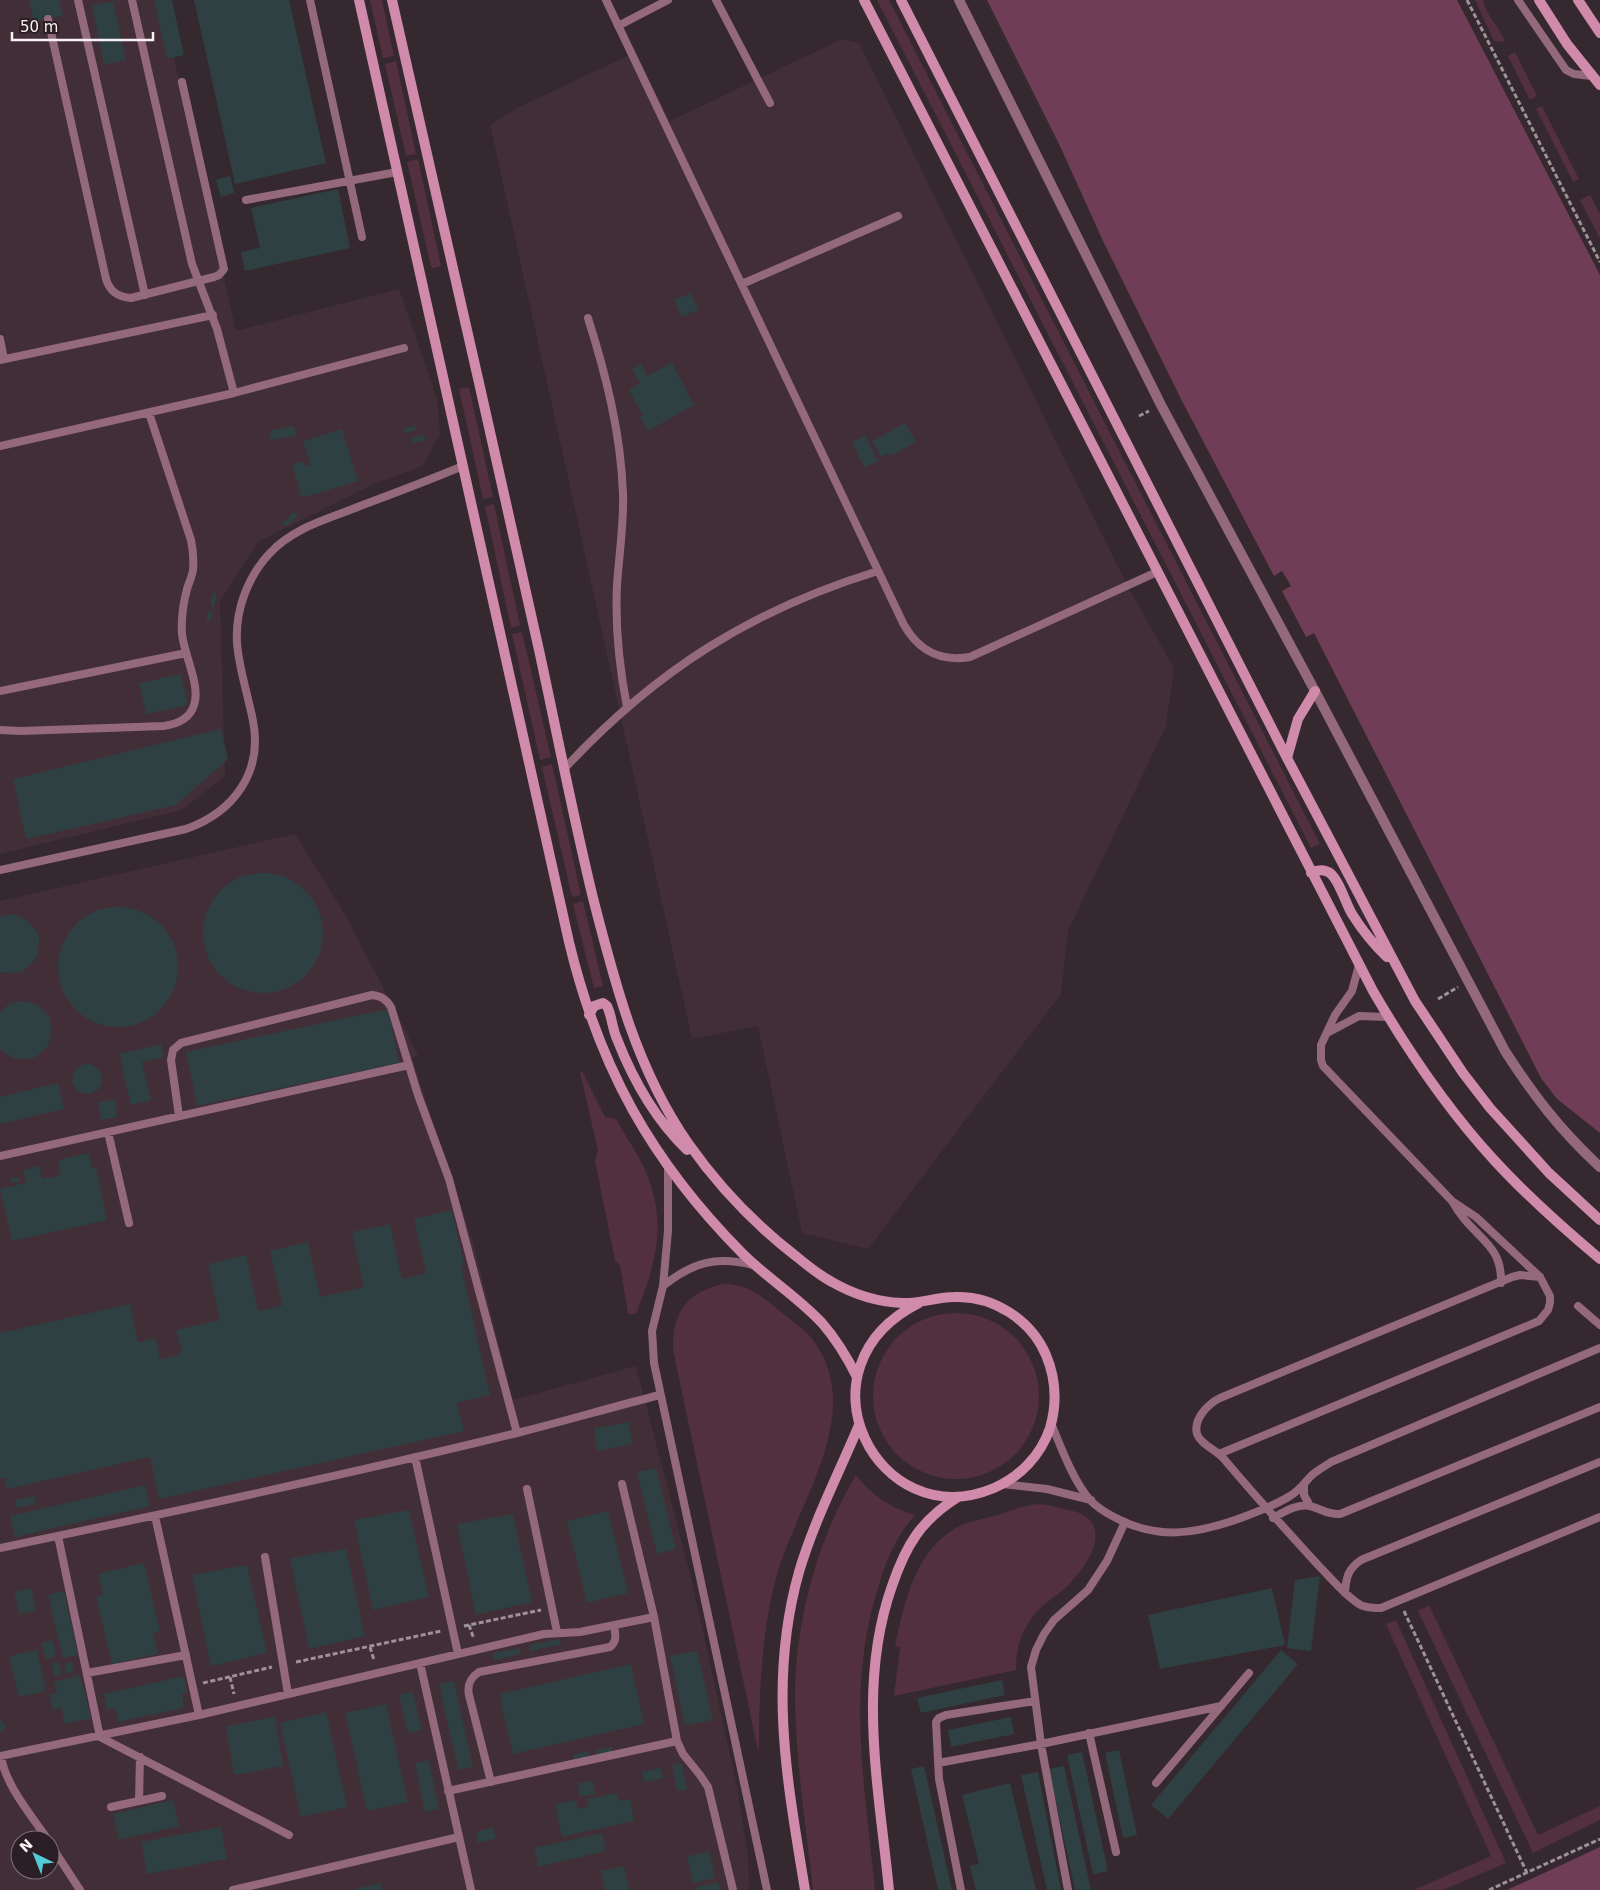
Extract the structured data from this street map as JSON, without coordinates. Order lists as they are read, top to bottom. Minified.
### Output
{"scale_bar":"50 m","north":"top left"}
